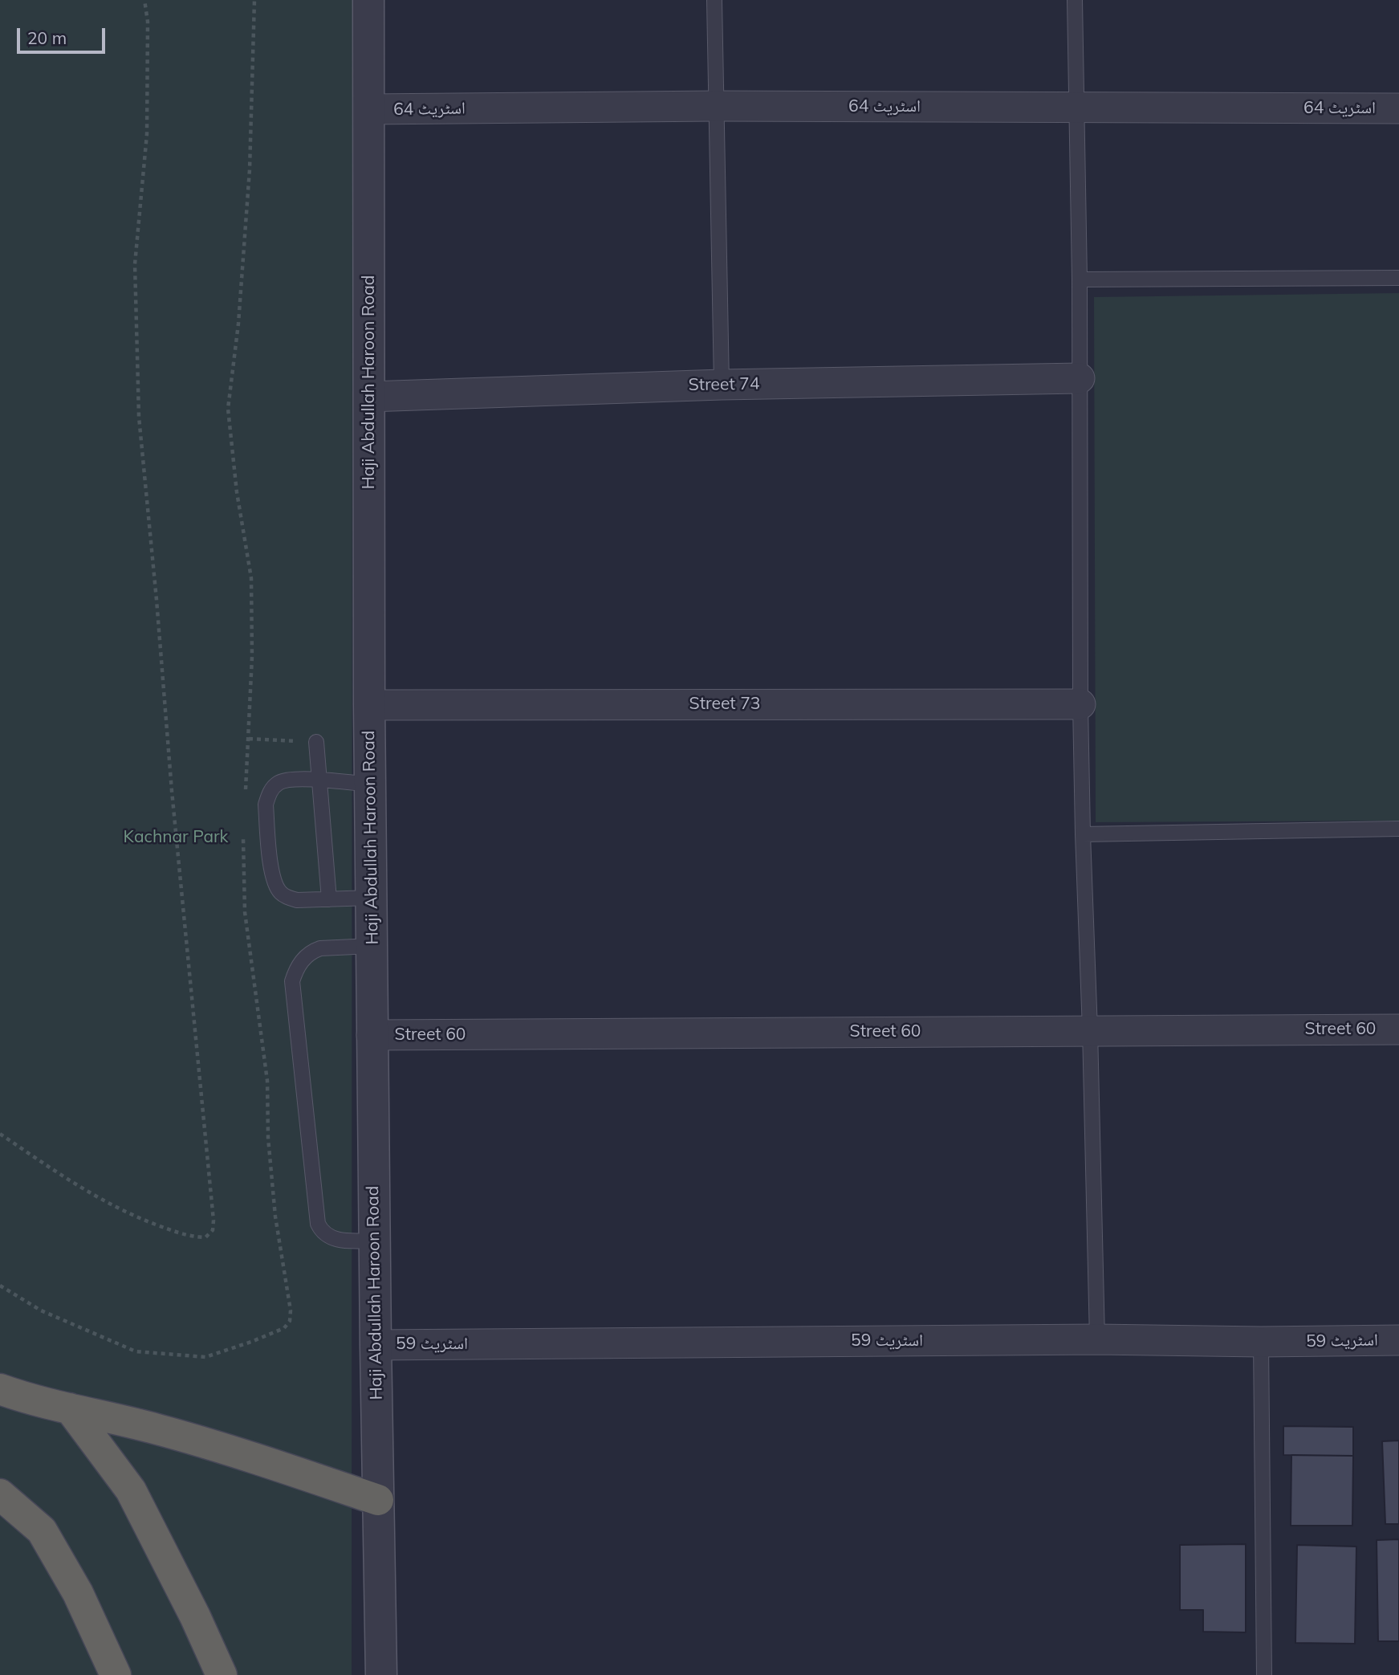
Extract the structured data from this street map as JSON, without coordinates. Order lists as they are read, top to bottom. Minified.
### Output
{"streets":{"street":["اسٹریٹ 64","Haji Abdullah Haroon Road","Street 74","Street 73","Street 60","اسٹریٹ 59"]},"crossings":[["اسٹریٹ 64","Haji Abdullah Haroon Road"],["Haji Abdullah Haroon Road","Street 74"],["Haji Abdullah Haroon Road","Street 73"],["Haji Abdullah Haroon Road","Street 60"],["Haji Abdullah Haroon Road","اسٹریٹ 59"]],"parks":["Kachnar Park"],"scale_bar":"20 m"}
